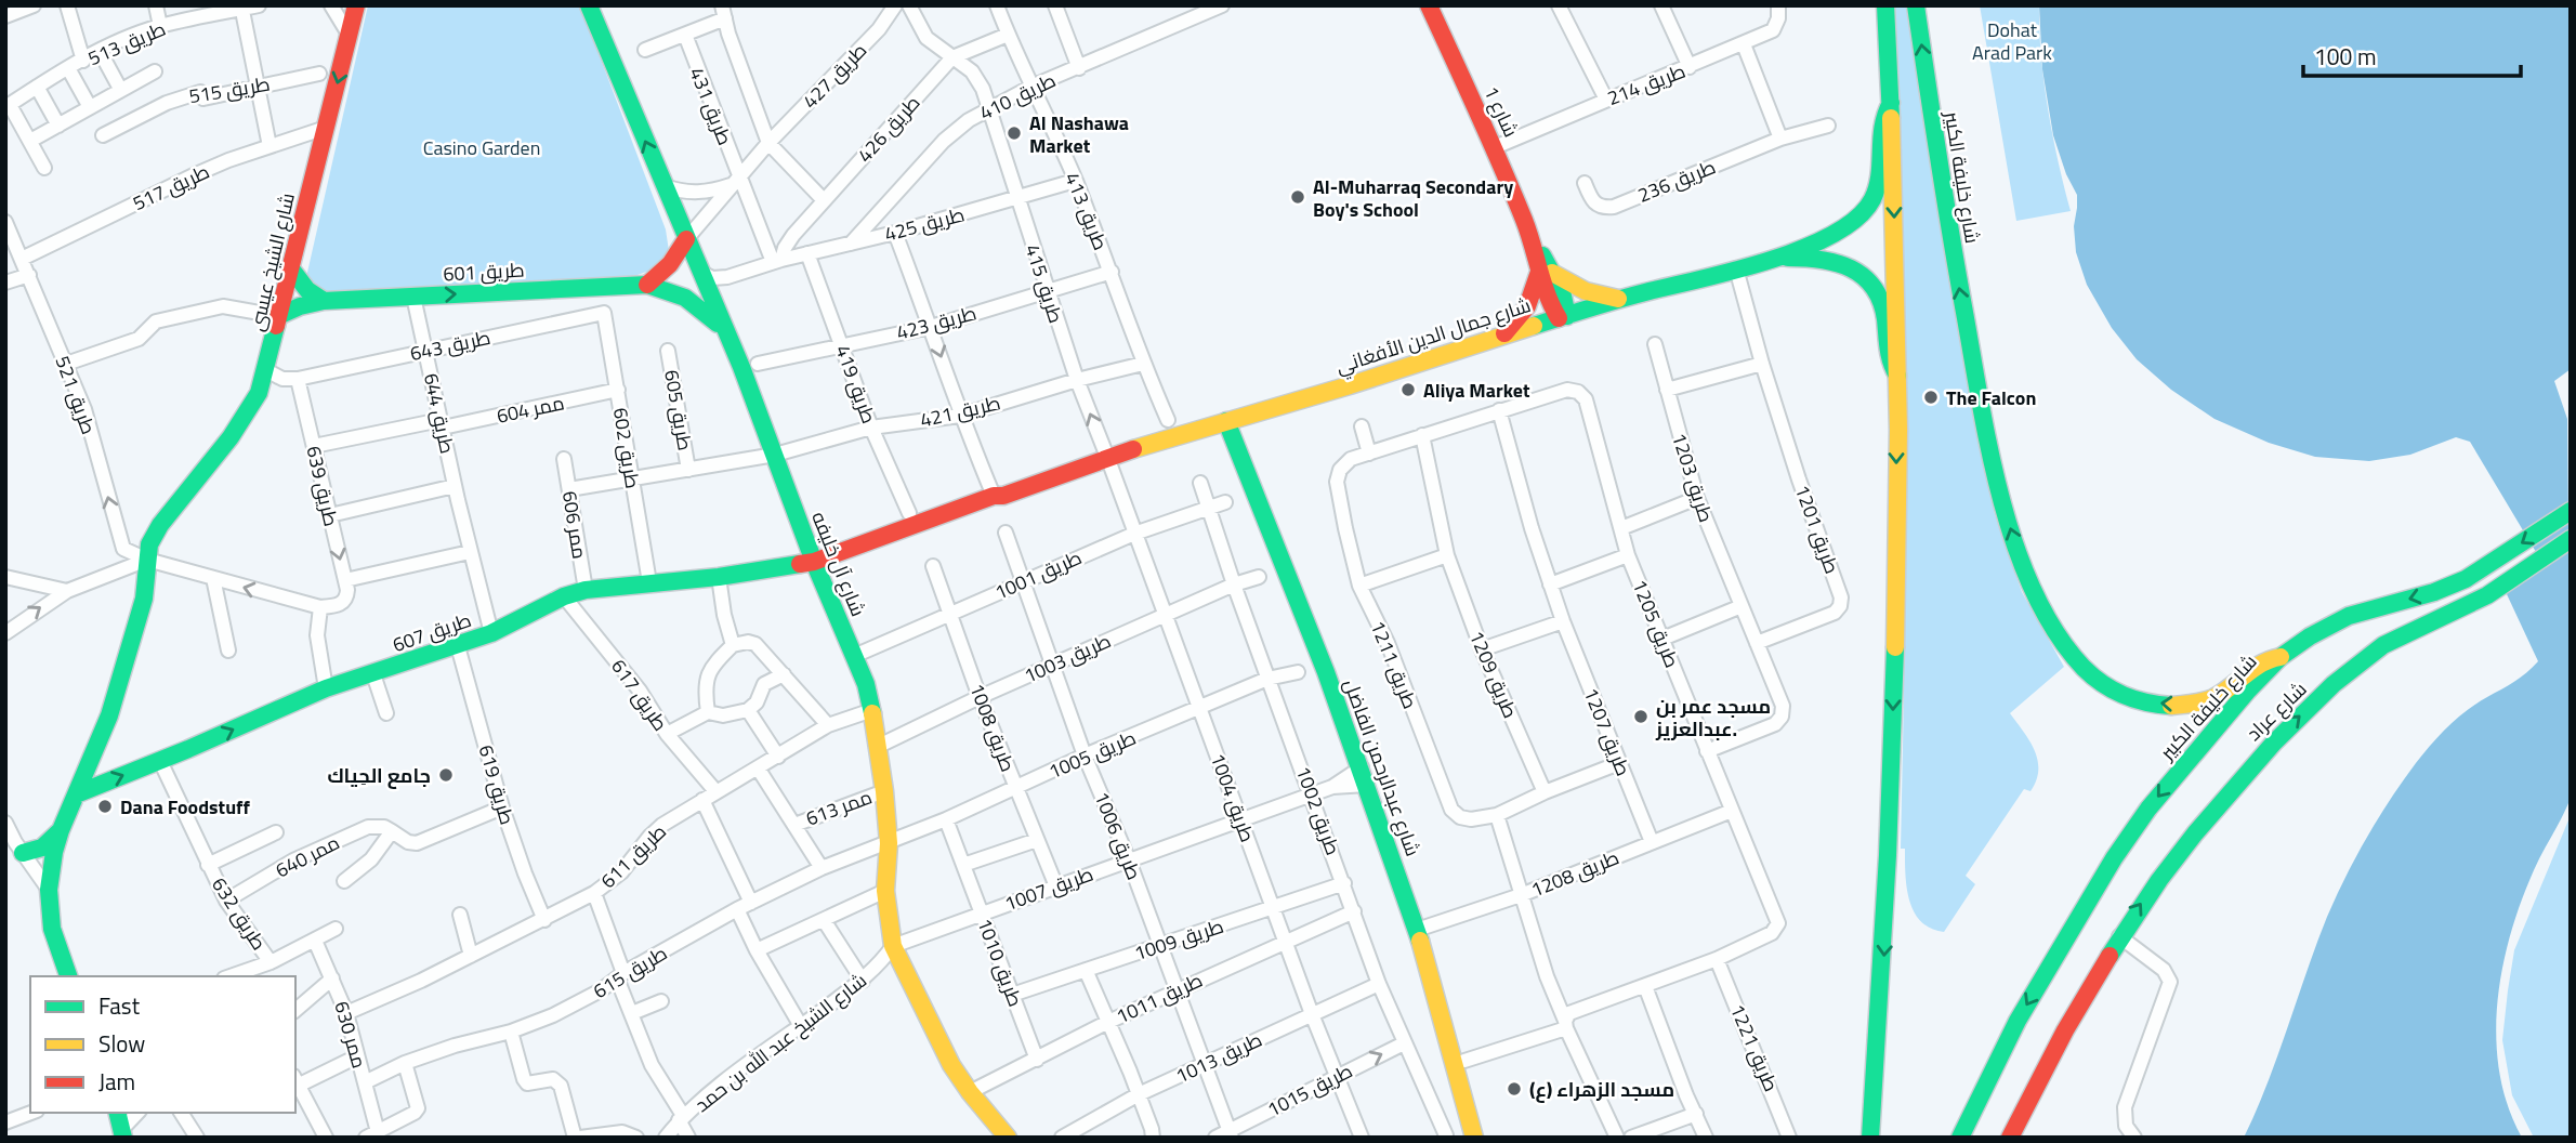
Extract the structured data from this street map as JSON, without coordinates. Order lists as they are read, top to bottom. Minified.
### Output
{"streets":{"street":["طريق 513","طريق 427","طريق 214","طريق 515","طريق 410","طريق 431","شارع 1","طريق 426","شارع خليفة الكبير","طريق 236","طريق 517","طريق 413","طريق 425","شارع الشيخ عيسى","طريق 601","طريق 415","طريق 423","شارع جمال الدين الأفغاني","طريق 643","طريق 419","طريق 521","ممر 604","طريق 605","طريق 421","طريق 644","طريق 602","طريق 1203","طريق 639","ممر 606","طريق 1201","شارع آل خليفه","طريق 1001","طريق 1205","طريق 607","طريق 1003","طريق 1211","طريق 1209","طريق 617","شارع عراد","طريق 1008","طريق 1207","طريق 1005","شارع عبدالرحمن الفاضل","طريق 619","طريق 1004","ممر 613","طريق 1002","طريق 1006","ممر 640","طريق 611","طريق 1208","طريق 1007","طريق 632","طريق 1009","طريق 1010","طريق 615","طريق 1011","ممر 630","شارع الشيخ عبد الله بن حمد","طريق 1221","طريق 1013","طريق 1015"]},"crossings":[["طريق 427","طريق 431"],["طريق 427","شارع آل خليفه"],["طريق 214","شارع 1"],["طريق 410","طريق 413"],["طريق 410","طريق 425"],["طريق 410","طريق 415"],["شارع 1","شارع جمال الدين الأفغاني"],["طريق 426","طريق 425"],["شارع خليفة الكبير","شارع عراد"],["طريق 517","شارع الشيخ عيسى"],["طريق 517","طريق 521"],["طريق 413","طريق 425"],["طريق 413","طريق 423"],["طريق 413","طريق 421"],["طريق 425","طريق 415"],["طريق 425","طريق 419"],["طريق 425","شارع آل خليفه"],["شارع الشيخ عيسى","طريق 601"],["شارع الشيخ عيسى","طريق 521"],["شارع الشيخ عيسى","طريق 607"],["طريق 601","طريق 644"],["طريق 601","شارع آل خليفه"],["طريق 415","طريق 423"],["طريق 415","شارع جمال الدين الأفغاني"],["طريق 415","طريق 421"],["طريق 415","طريق 1004"],["طريق 423","طريق 419"],["شارع جمال الدين الأفغاني","طريق 1201"],["شارع جمال الدين الأفغاني","شارع آل خليفه"],["شارع جمال الدين الأفغاني","طريق 607"],["شارع جمال الدين الأفغاني","شارع عبدالرحمن الفاضل"],["شارع جمال الدين الأفغاني","طريق 1004"],["طريق 643","طريق 644"],["طريق 643","طريق 602"],["طريق 643","طريق 639"],["طريق 419","طريق 421"],["ممر 604","طريق 644"],["ممر 604","طريق 602"],["ممر 604","طريق 639"],["طريق 605","طريق 421"],["طريق 605","طريق 602"],["طريق 605","ممر 606"],["طريق 605","شارع آل خليفه"],["طريق 421","شارع آل خليفه"],["طريق 644","طريق 607"],["طريق 602","طريق 607"],["طريق 1203","طريق 1201"],["طريق 1203","طريق 1205"],["ممر 606","طريق 607"],["شارع آل خليفه","طريق 1001"],["شارع آل خليفه","طريق 607"],["شارع آل خليفه","طريق 1003"],["شارع آل خليفه","طريق 1005"],["شارع آل خليفه","ممر 613"],["شارع آل خليفه","طريق 611"],["شارع آل خليفه","طريق 1007"],["شارع آل خليفه","طريق 615"],["شارع آل خليفه","طريق 1011"],["شارع آل خليفه","شارع الشيخ عبد الله بن حمد"],["طريق 1001","طريق 1008"],["طريق 1001","طريق 1004"],["طريق 1001","طريق 1002"],["طريق 1001","طريق 1006"],["طريق 1205","طريق 1211"],["طريق 1205","طريق 1209"],["طريق 1205","طريق 1207"],["طريق 1205","طريق 1208"],["طريق 1205","طريق 1221"],["طريق 607","طريق 617"],["طريق 607","طريق 619"],["طريق 607","طريق 632"],["طريق 1003","طريق 1008"],["طريق 1003","طريق 1004"],["طريق 1003","طريق 1002"],["طريق 1003","طريق 1006"],["طريق 1211","طريق 1209"],["طريق 1211","طريق 1207"],["طريق 617","طريق 611"],["طريق 1008","طريق 1005"],["طريق 1008","طريق 1007"],["طريق 1207","طريق 1208"],["طريق 1005","طريق 1004"],["طريق 1005","طريق 1002"],["طريق 1005","طريق 1006"],["طريق 1005","طريق 1010"],["طريق 1005","طريق 615"],["شارع عبدالرحمن الفاضل","طريق 1208"],["شارع عبدالرحمن الفاضل","طريق 1007"],["طريق 619","ممر 640"],["طريق 619","طريق 611"],["طريق 1004","طريق 1007"],["طريق 1004","طريق 1009"],["طريق 1004","طريق 1011"],["طريق 1004","طريق 1013"],["طريق 1004","طريق 1015"],["ممر 613","طريق 611"],["ممر 613","طريق 615"],["طريق 1002","طريق 1007"],["طريق 1002","طريق 1009"],["طريق 1002","طريق 1011"],["طريق 1002","طريق 1013"],["طريق 1002","طريق 1015"],["طريق 1006","طريق 1007"],["طريق 1006","طريق 1009"],["طريق 1006","طريق 1011"],["طريق 1006","طريق 1013"],["طريق 1006","طريق 1015"],["ممر 640","طريق 632"],["طريق 611","ممر 630"],["طريق 1007","طريق 1010"],["طريق 1007","شارع الشيخ عبد الله بن حمد"],["طريق 632","ممر 630"],["طريق 1009","طريق 1010"],["طريق 1010","طريق 1011"],["طريق 615","ممر 630"]],"one_way":["طريق 601","طريق 521","طريق 1015"],"parks":["Dohat Arad Park","Casino Garden"],"places":["Al Nashawa Market","Al-Muharraq Secondary Boy's School","Aliya Market","The Falcon","مسجد عمر بن عبدالعزيز.","جامع الحِياك","Dana Foodstuff","مسجد الزهراء (ع)"],"legend":["Fast","Slow","Jam"],"scale_bar":"100 m"}
